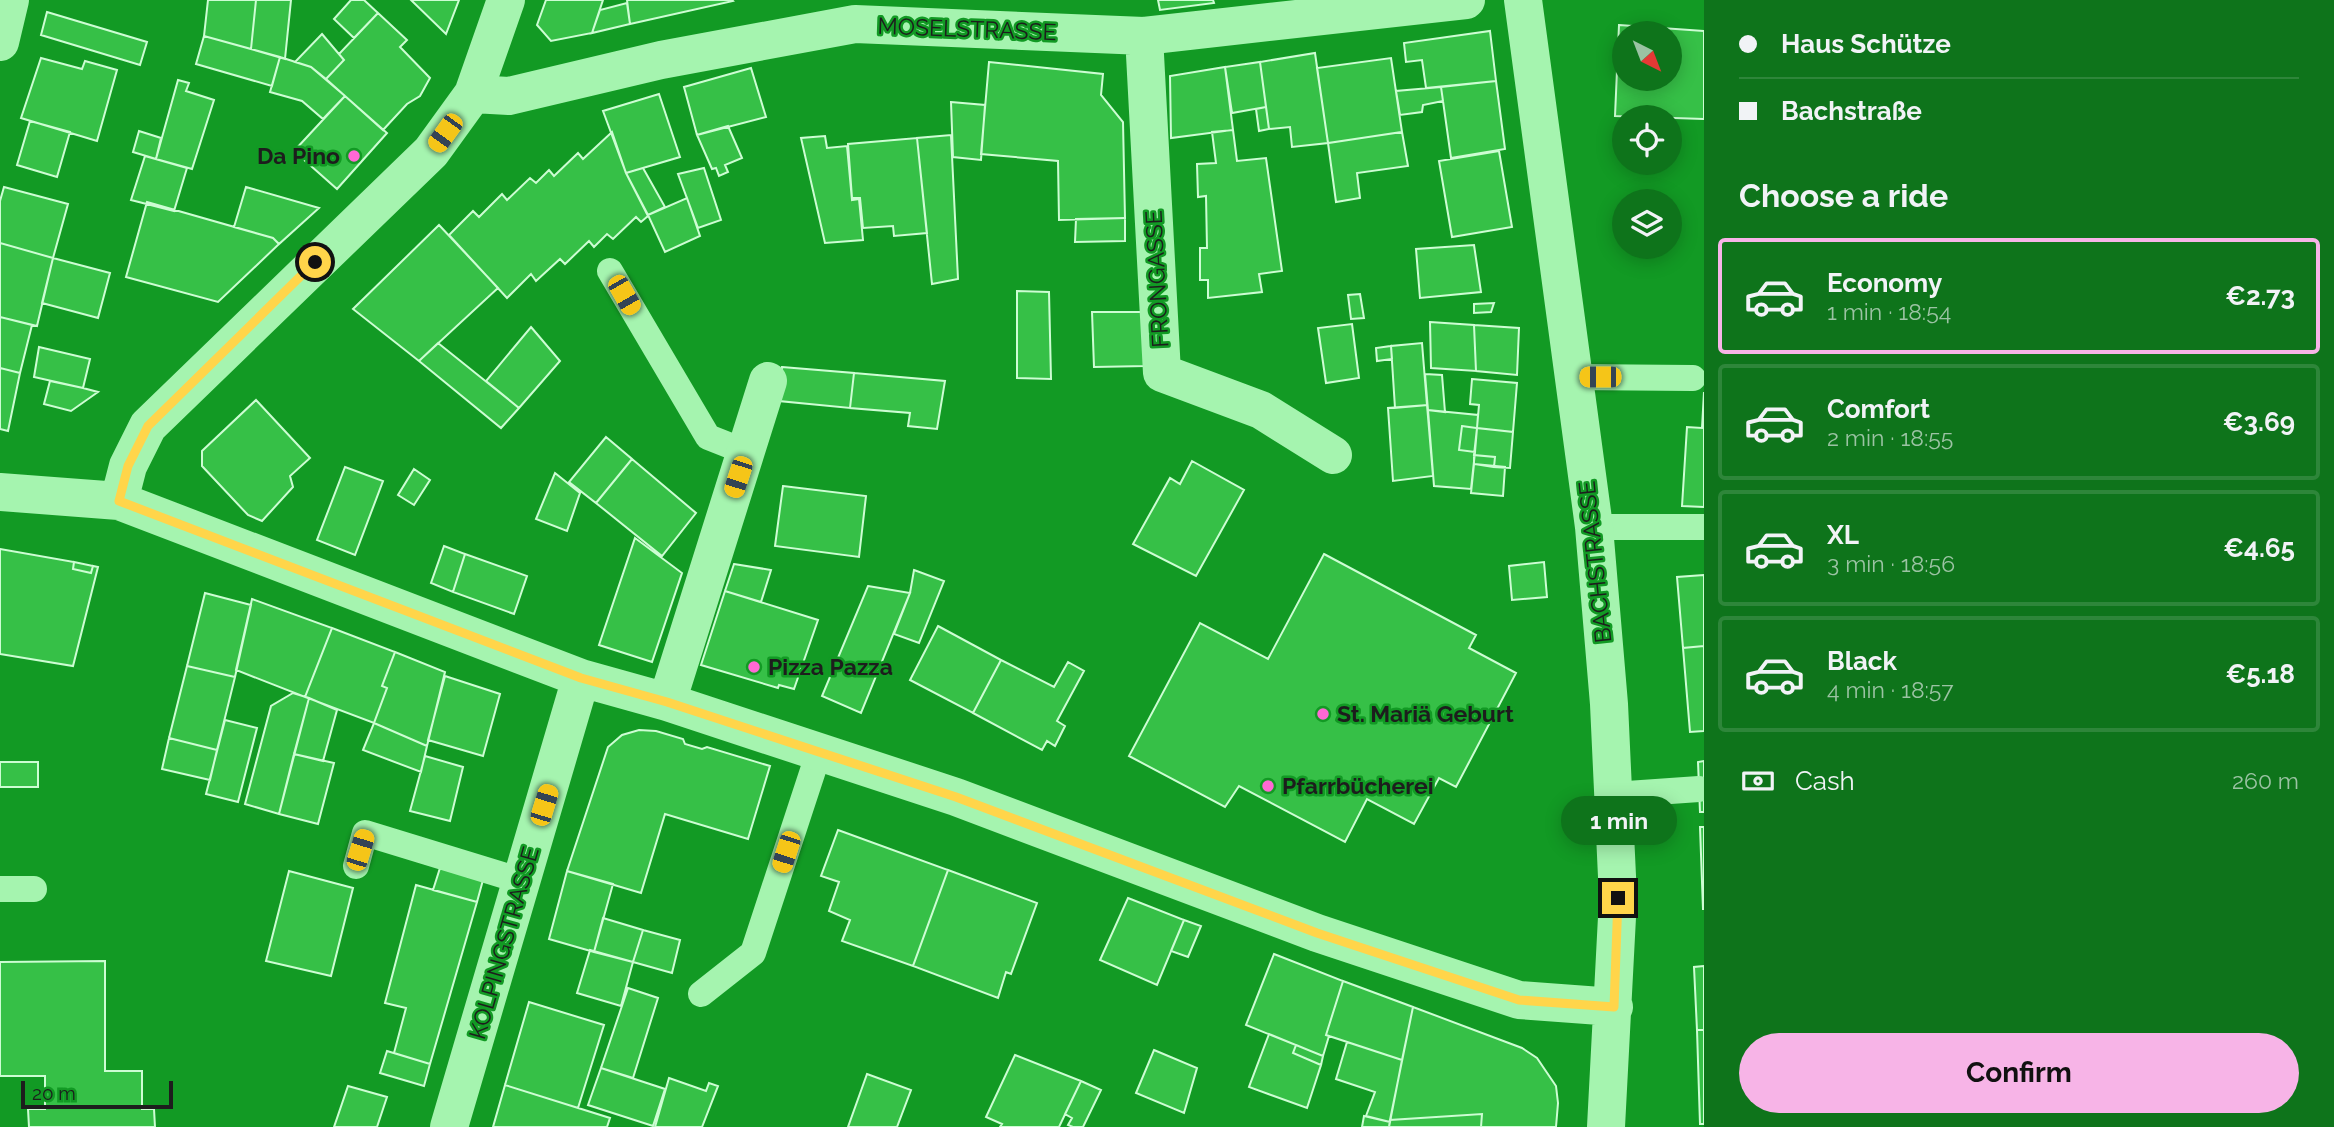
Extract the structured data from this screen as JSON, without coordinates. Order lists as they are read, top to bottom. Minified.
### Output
{"streets":{"street":["MOSELSTRASSE","FRONGASSE","BACHSTRASSE","KOLPINGSTRASSE"]},"crossings":[["MOSELSTRASSE","FRONGASSE"]],"places":["Da Pino","Pizza Pazza","St. Mariä Geburt","Pfarrbücherei"],"scale_bar":"20 m","north":"bottom right","page":{"banner":["Haus Schütze","Bachstraße"],"heading":"Choose a ride","list":[{"name":"Economy","note":"1 min · 18:54","value":"€2.73"},{"name":"Comfort","note":"2 min · 18:55","value":"€3.69"},{"name":"XL","note":"3 min · 18:56","value":"€4.65"},{"name":"Black","note":"4 min · 18:57","value":"€5.18"}],"pay":["Cash","260 m"],"bubble":"1 min","buttons":"Confirm","scale":"20 m"}}
